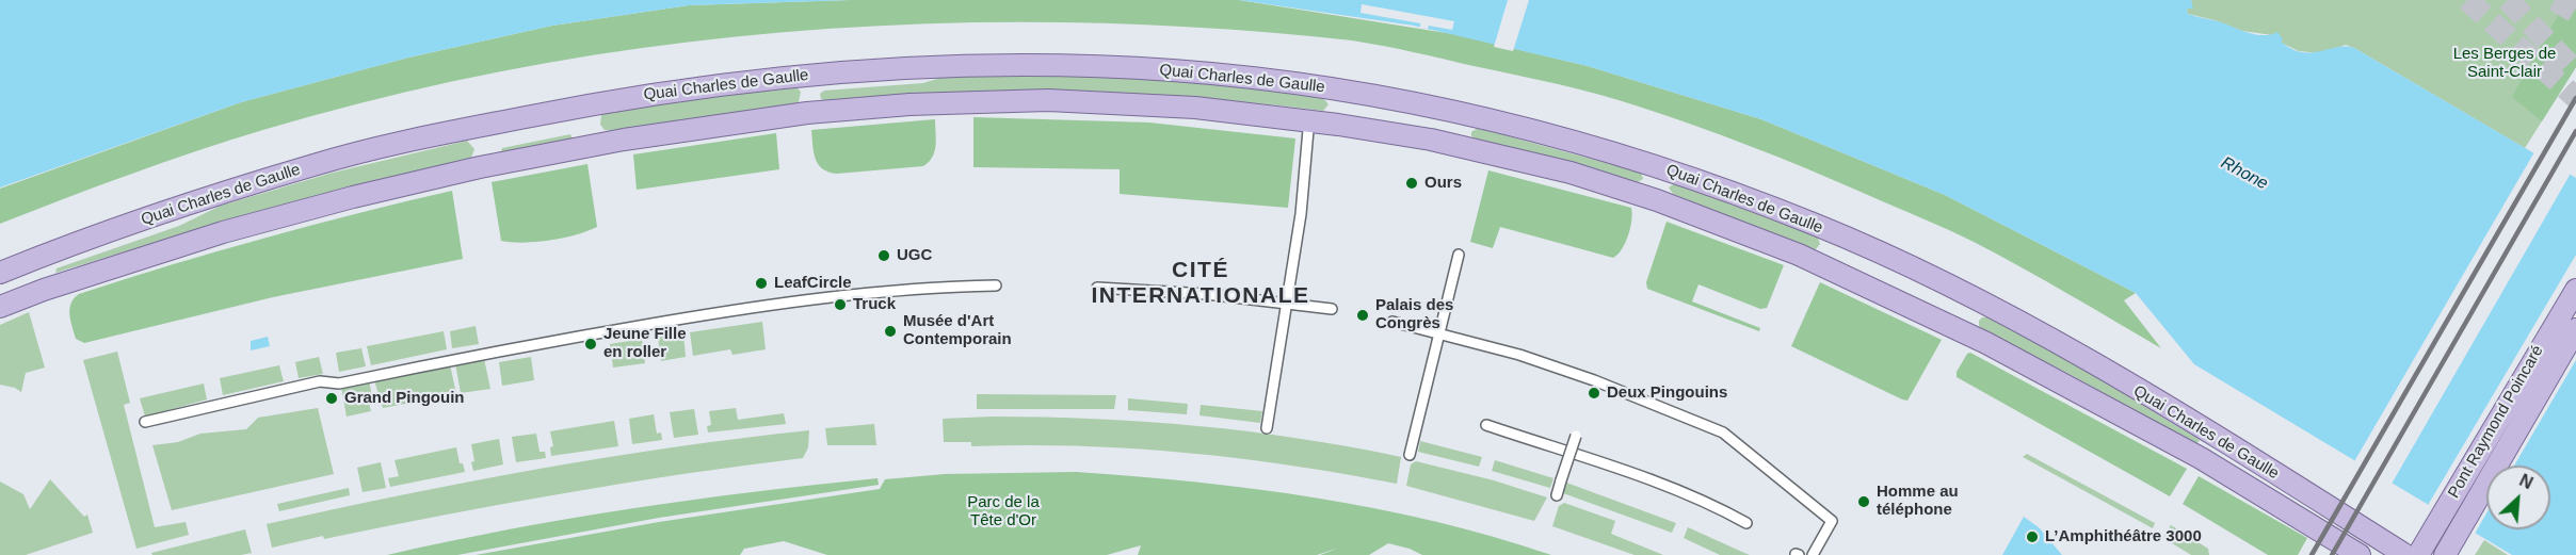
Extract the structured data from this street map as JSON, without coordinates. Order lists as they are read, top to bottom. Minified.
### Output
{"streets":{"main road":["Quai Charles de Gaulle","Pont Raymond Poincaré"]},"districts":["CITÉ INTERNATIONALE"],"water":["Rhone"],"parks":["Les Berges de Saint-Clair","Parc de la Tête d'Or"],"places":["Ours","UGC","LeafCircle","Truck","Palais des Congrès","Musée d'Art Contemporain","Jeune Fille en roller","Deux Pingouins","Grand Pingouin","Homme au téléphone","L’Amphithéâtre 3000"],"north":"top right"}
